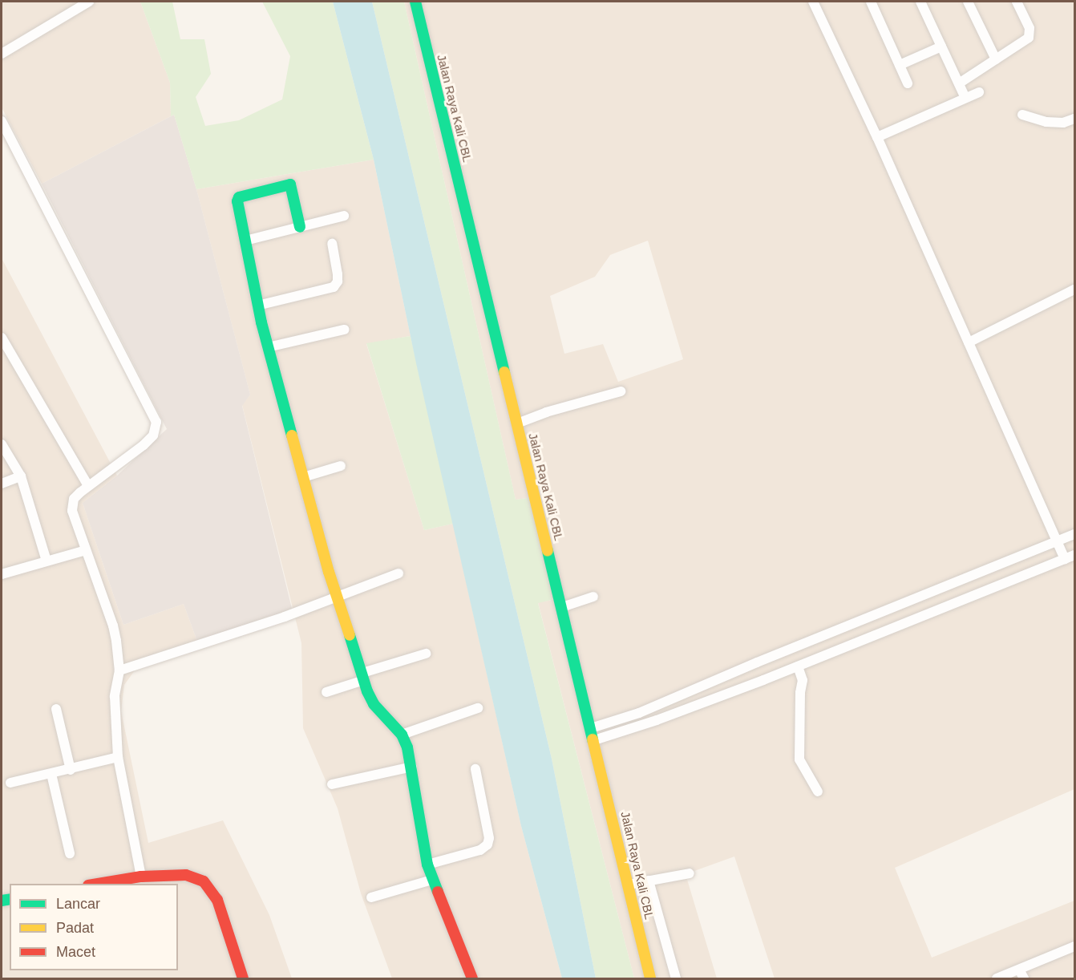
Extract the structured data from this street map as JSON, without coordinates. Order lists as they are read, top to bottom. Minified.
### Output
{"streets":{"street":["Jalan Raya Kali CBL"]},"legend":["Lancar","Padat","Macet"]}
